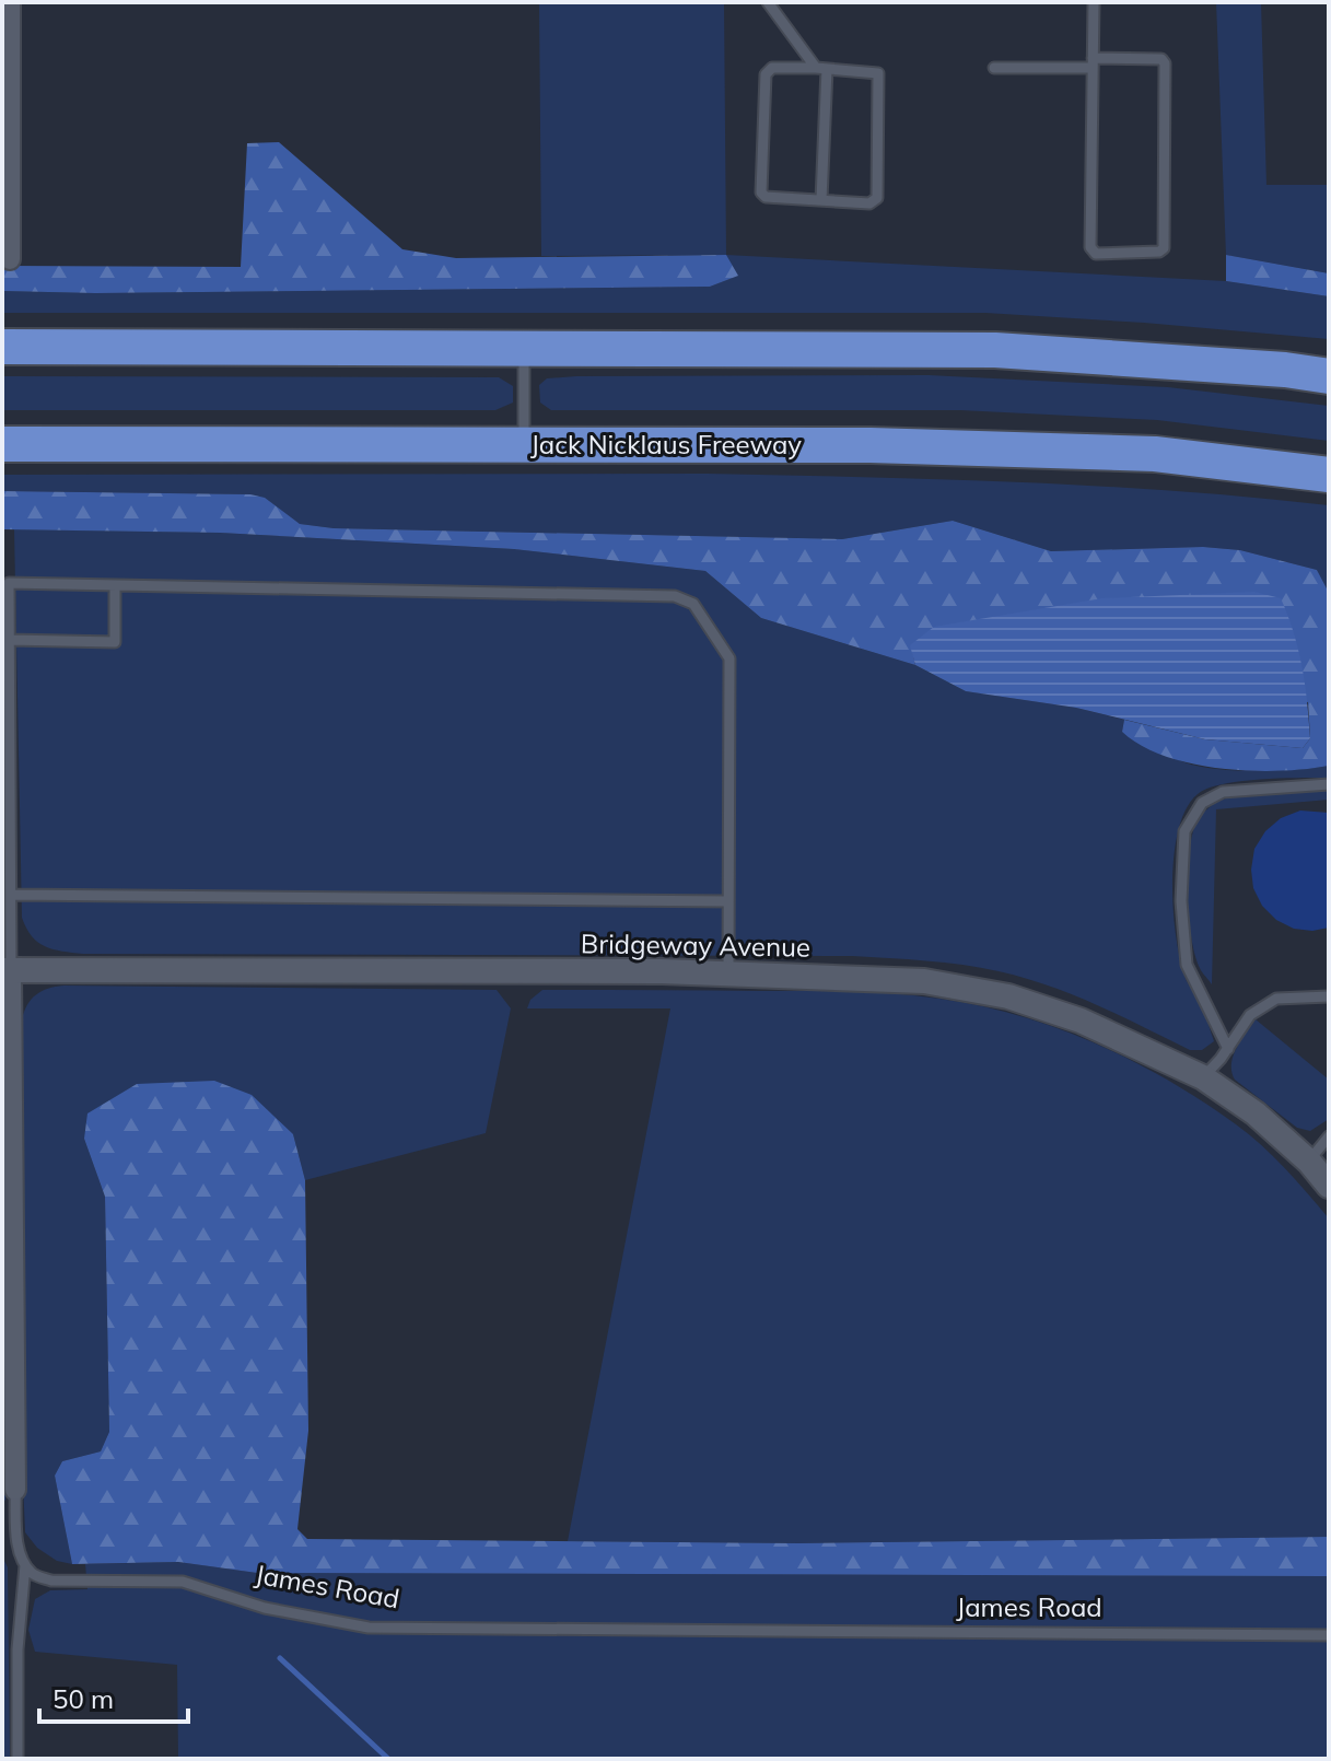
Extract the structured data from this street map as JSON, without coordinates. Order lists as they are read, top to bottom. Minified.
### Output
{"streets":{"highway":["Jack Nicklaus Freeway"],"street":["Bridgeway Avenue"],"lane":["James Road"]},"scale_bar":"50 m"}
